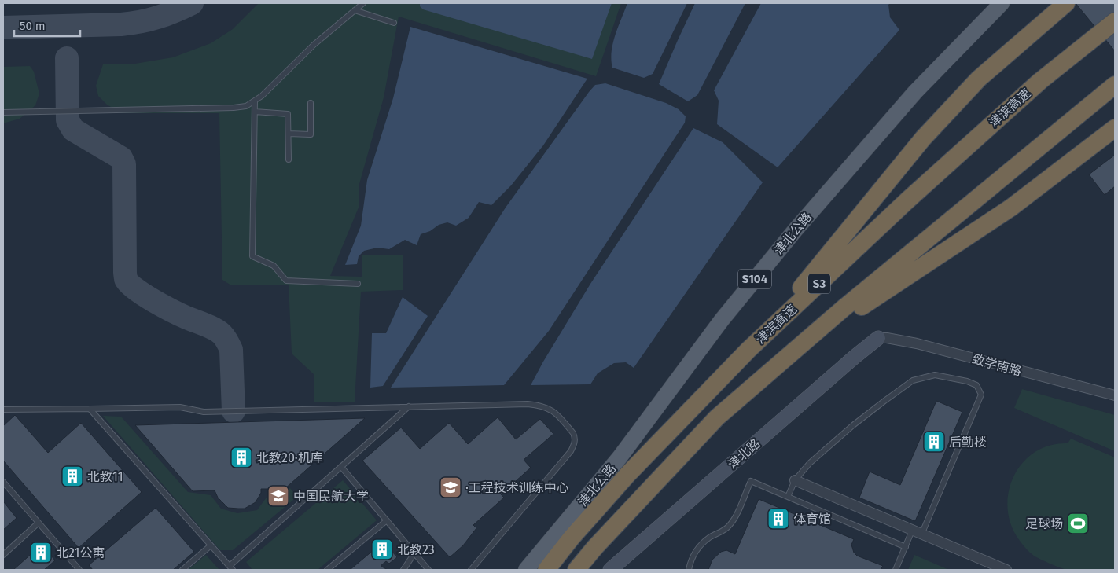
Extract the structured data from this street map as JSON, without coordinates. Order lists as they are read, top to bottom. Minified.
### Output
{"streets":{"highway":["津滨高速","S3"],"main road":["津北公路","S104"],"street":["致学南路","津北路"]},"crossings":[["致学南路","津北路"]],"places":{"building":["后勤楼","北教20·机库","北教11","体育馆","北教23","北21公寓"],"school or university":["·工程技术训练中心","中国民航大学"],"sports":["足球场"]},"scale_bar":"50 m"}
